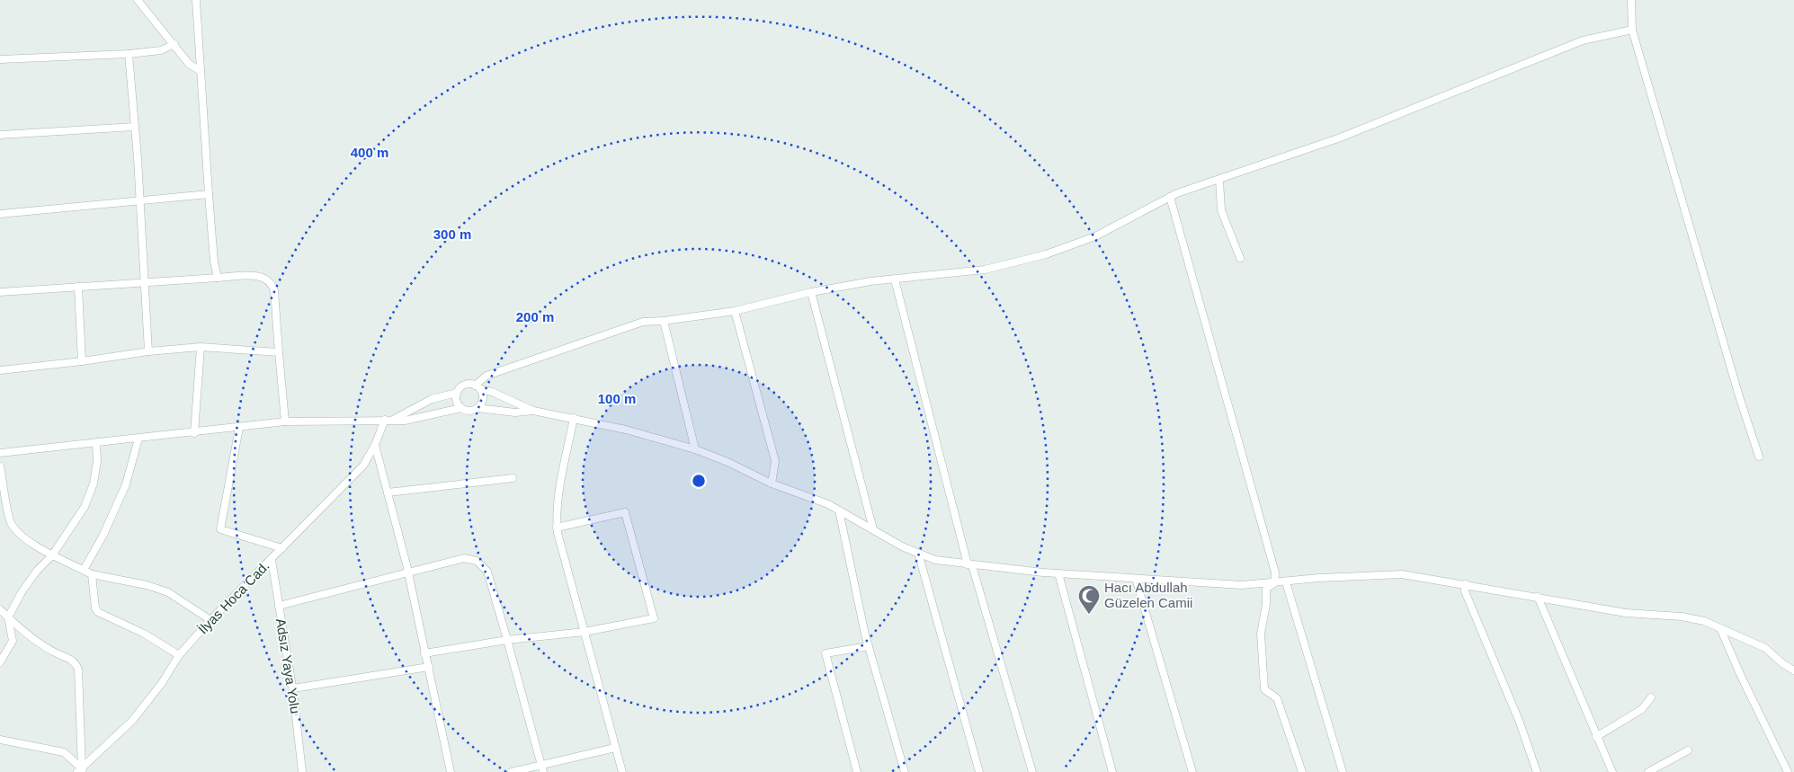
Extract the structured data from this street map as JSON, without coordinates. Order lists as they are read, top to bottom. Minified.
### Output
{"streets":{"street":["İlyas Hoca Cad.","Adsız Yaya Yolu"]},"crossings":[["İlyas Hoca Cad.","Adsız Yaya Yolu"]],"places":{"mosque":["Hacı Abdullah Güzelen Camii"]},"rings":["400 m","300 m","200 m","100 m"]}
